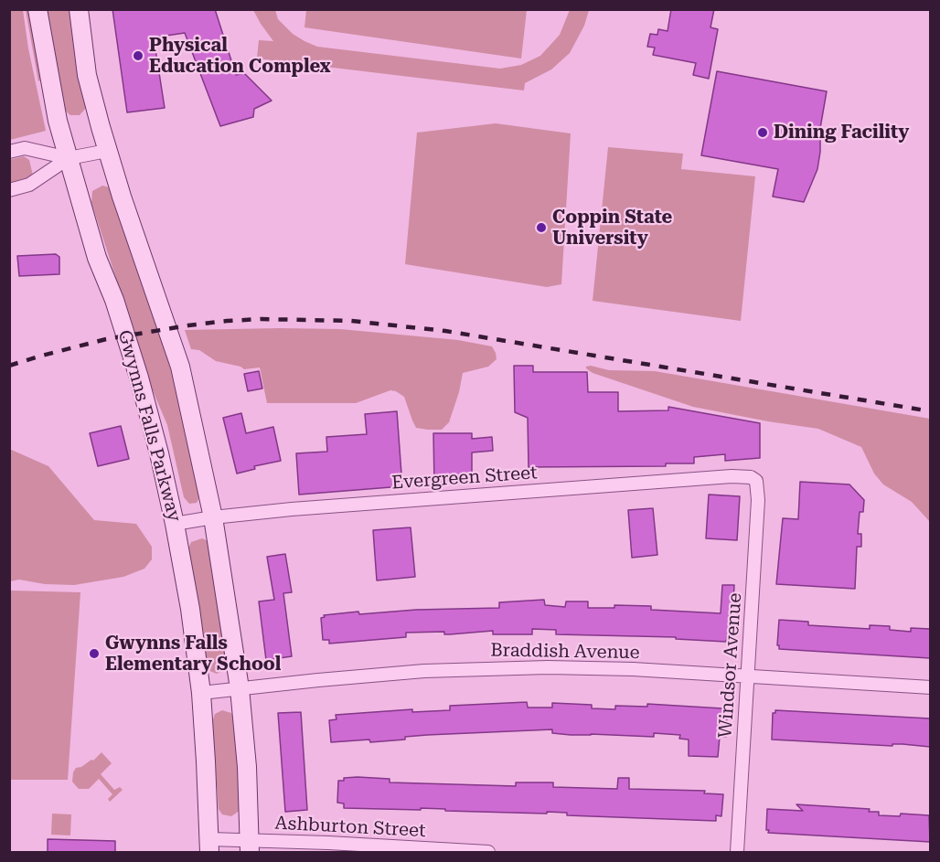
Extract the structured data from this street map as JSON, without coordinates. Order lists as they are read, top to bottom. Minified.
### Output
{"streets":{"main road":["Gwynns Falls Parkway"],"street":["Evergreen Street","Braddish Avenue","Windsor Avenue","Ashburton Street"]},"crossings":[["Gwynns Falls Parkway","Evergreen Street"],["Gwynns Falls Parkway","Braddish Avenue"],["Gwynns Falls Parkway","Ashburton Street"],["Evergreen Street","Windsor Avenue"],["Braddish Avenue","Windsor Avenue"]],"places":["Physical Education Complex","Dining Facility","Coppin State University","Gwynns Falls Elementary School"]}
